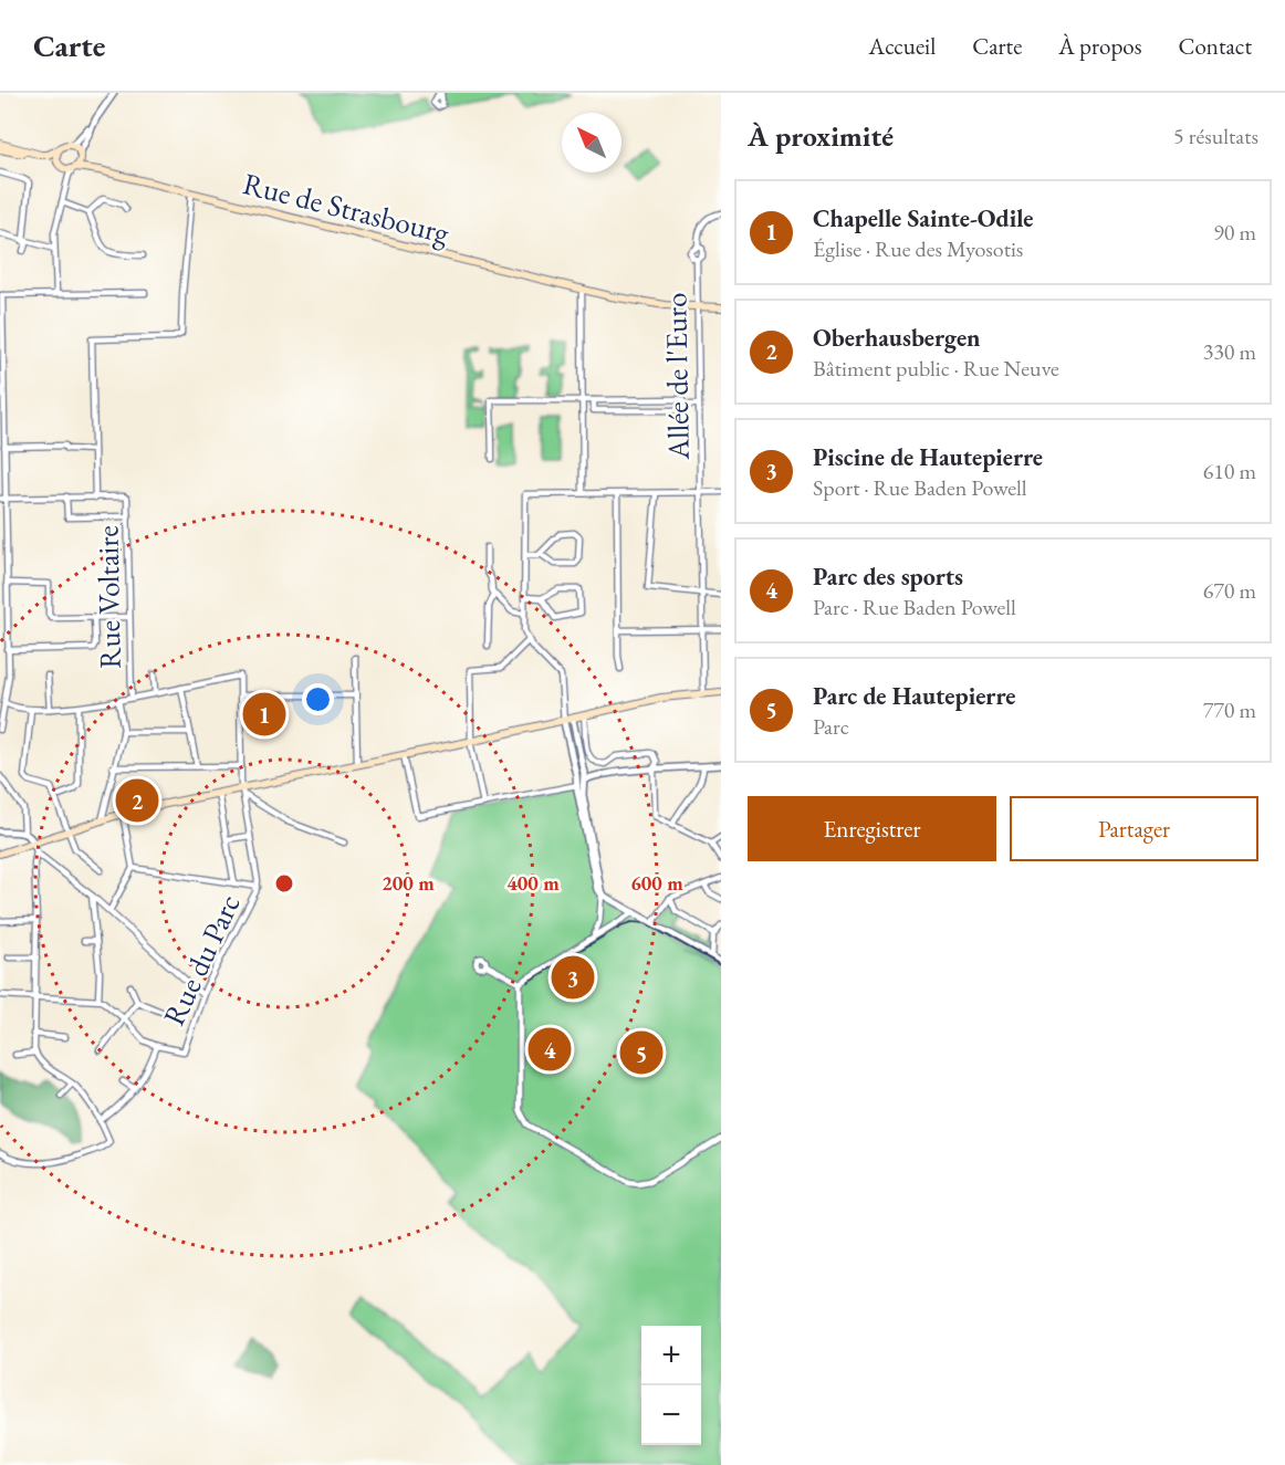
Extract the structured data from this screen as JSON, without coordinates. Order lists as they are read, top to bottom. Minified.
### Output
{"streets":{"main road":["Rue de Strasbourg"],"street":["Allée de l'Euro","Rue Voltaire","Rue du Parc"]},"crossings":[["Rue de Strasbourg","Allée de l'Euro"]],"north":"top left","page":{"header":"Carte","nav":["Accueil","Carte","À propos","Contact"],"heading":["À proximité","5 résultats"],"list":[{"mark":"1","name":"Chapelle Sainte-Odile","note":"Église · Rue des Myosotis","value":"90 m"},{"mark":"2","name":"Oberhausbergen","note":"Bâtiment public · Rue Neuve","value":"330 m"},{"mark":"3","name":"Piscine de Hautepierre","note":"Sport · Rue Baden Powell","value":"610 m"},{"mark":"4","name":"Parc des sports","note":"Parc · Rue Baden Powell","value":"670 m"},{"mark":"5","name":"Parc de Hautepierre","note":"Parc","value":"770 m"}],"pins":["1","2","3","4","5"],"buttons":["Enregistrer","Partager"],"map_buttons":["+","−"]},"rings":["200 m","400 m","600 m"]}
